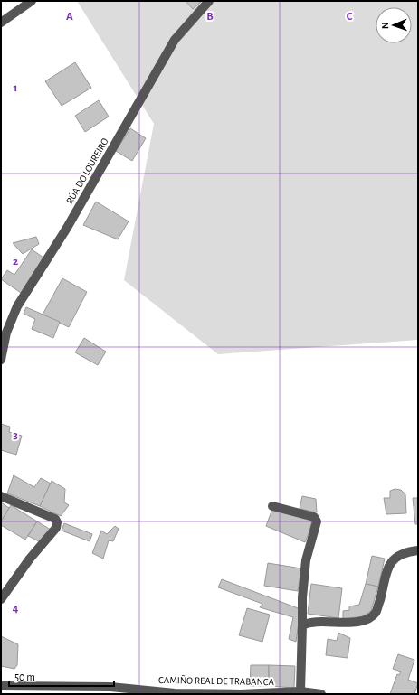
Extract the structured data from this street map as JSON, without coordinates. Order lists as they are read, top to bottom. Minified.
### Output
{"streets":{"street":["RÚA DO LOUREIRO","CAMIÑO REAL DE TRABANCA"]},"scale_bar":"50 m","north":"left","grid":{"columns":["A","B","C"],"rows":["1","2","3","4"]}}
